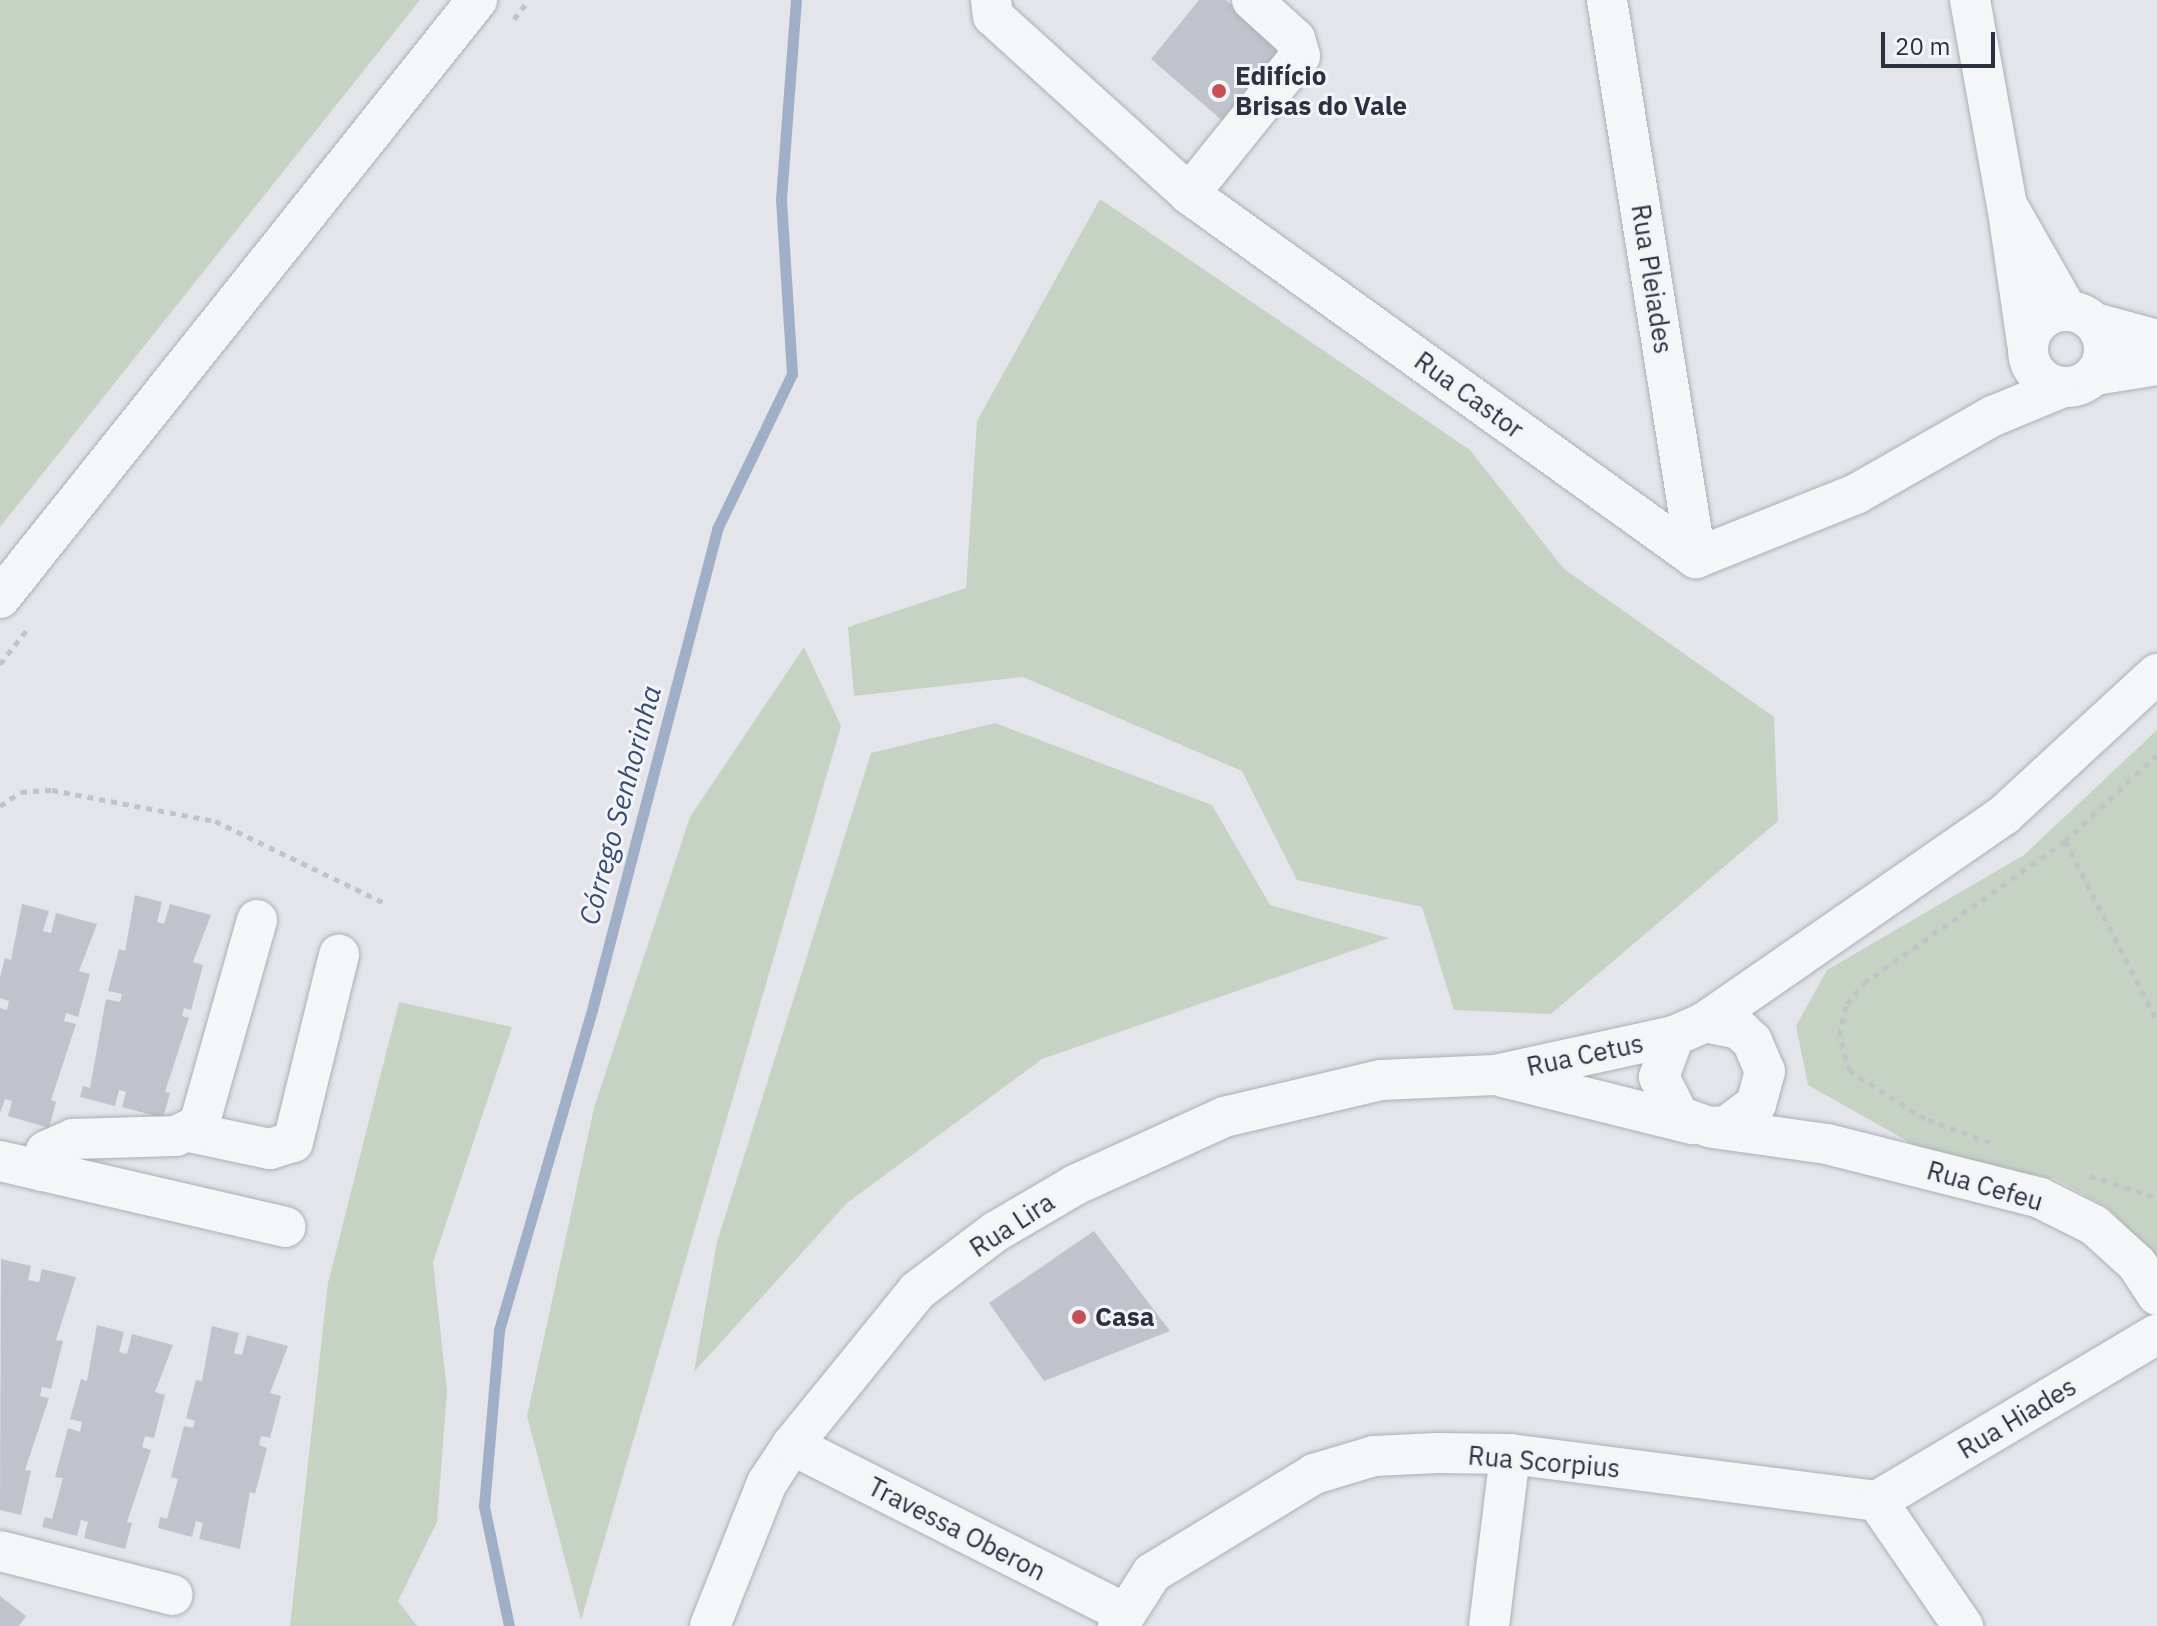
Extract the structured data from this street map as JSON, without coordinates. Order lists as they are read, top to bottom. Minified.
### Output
{"streets":{"street":["Rua Pleiades","Rua Castor","Rua Cetus","Rua Cefeu","Rua Lira","Rua Hiades","Rua Scorpius","Travessa Oberon"]},"crossings":[["Rua Pleiades","Rua Castor"],["Rua Cetus","Rua Cefeu"],["Rua Cetus","Rua Lira"],["Rua Cefeu","Rua Lira"],["Rua Lira","Travessa Oberon"],["Rua Hiades","Rua Scorpius"],["Rua Scorpius","Travessa Oberon"]],"water":["Córrego Senhorinha"],"places":["Edifício Brisas do Vale","Casa"],"scale_bar":"20 m"}
